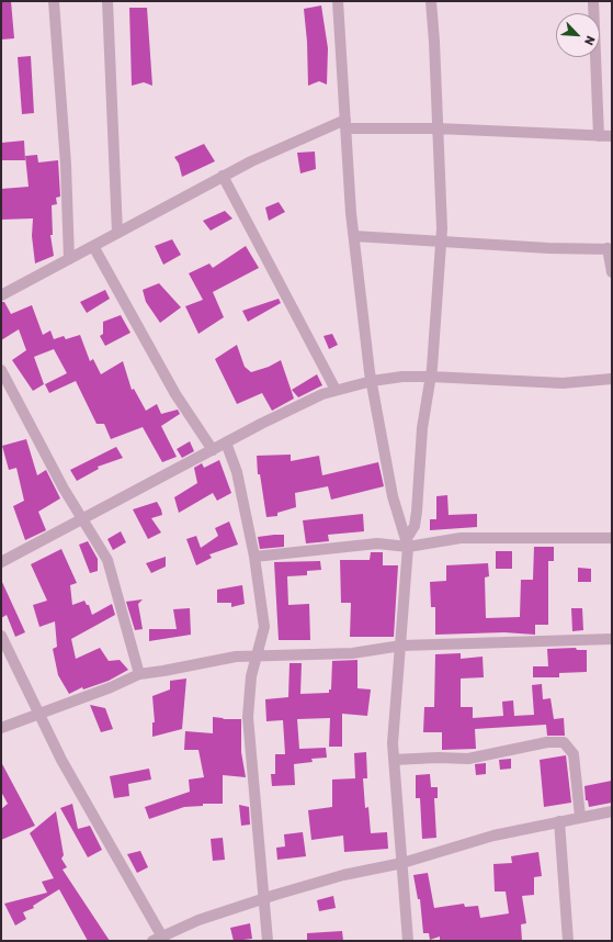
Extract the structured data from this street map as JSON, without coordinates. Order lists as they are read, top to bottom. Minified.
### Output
{"north":"bottom right"}
